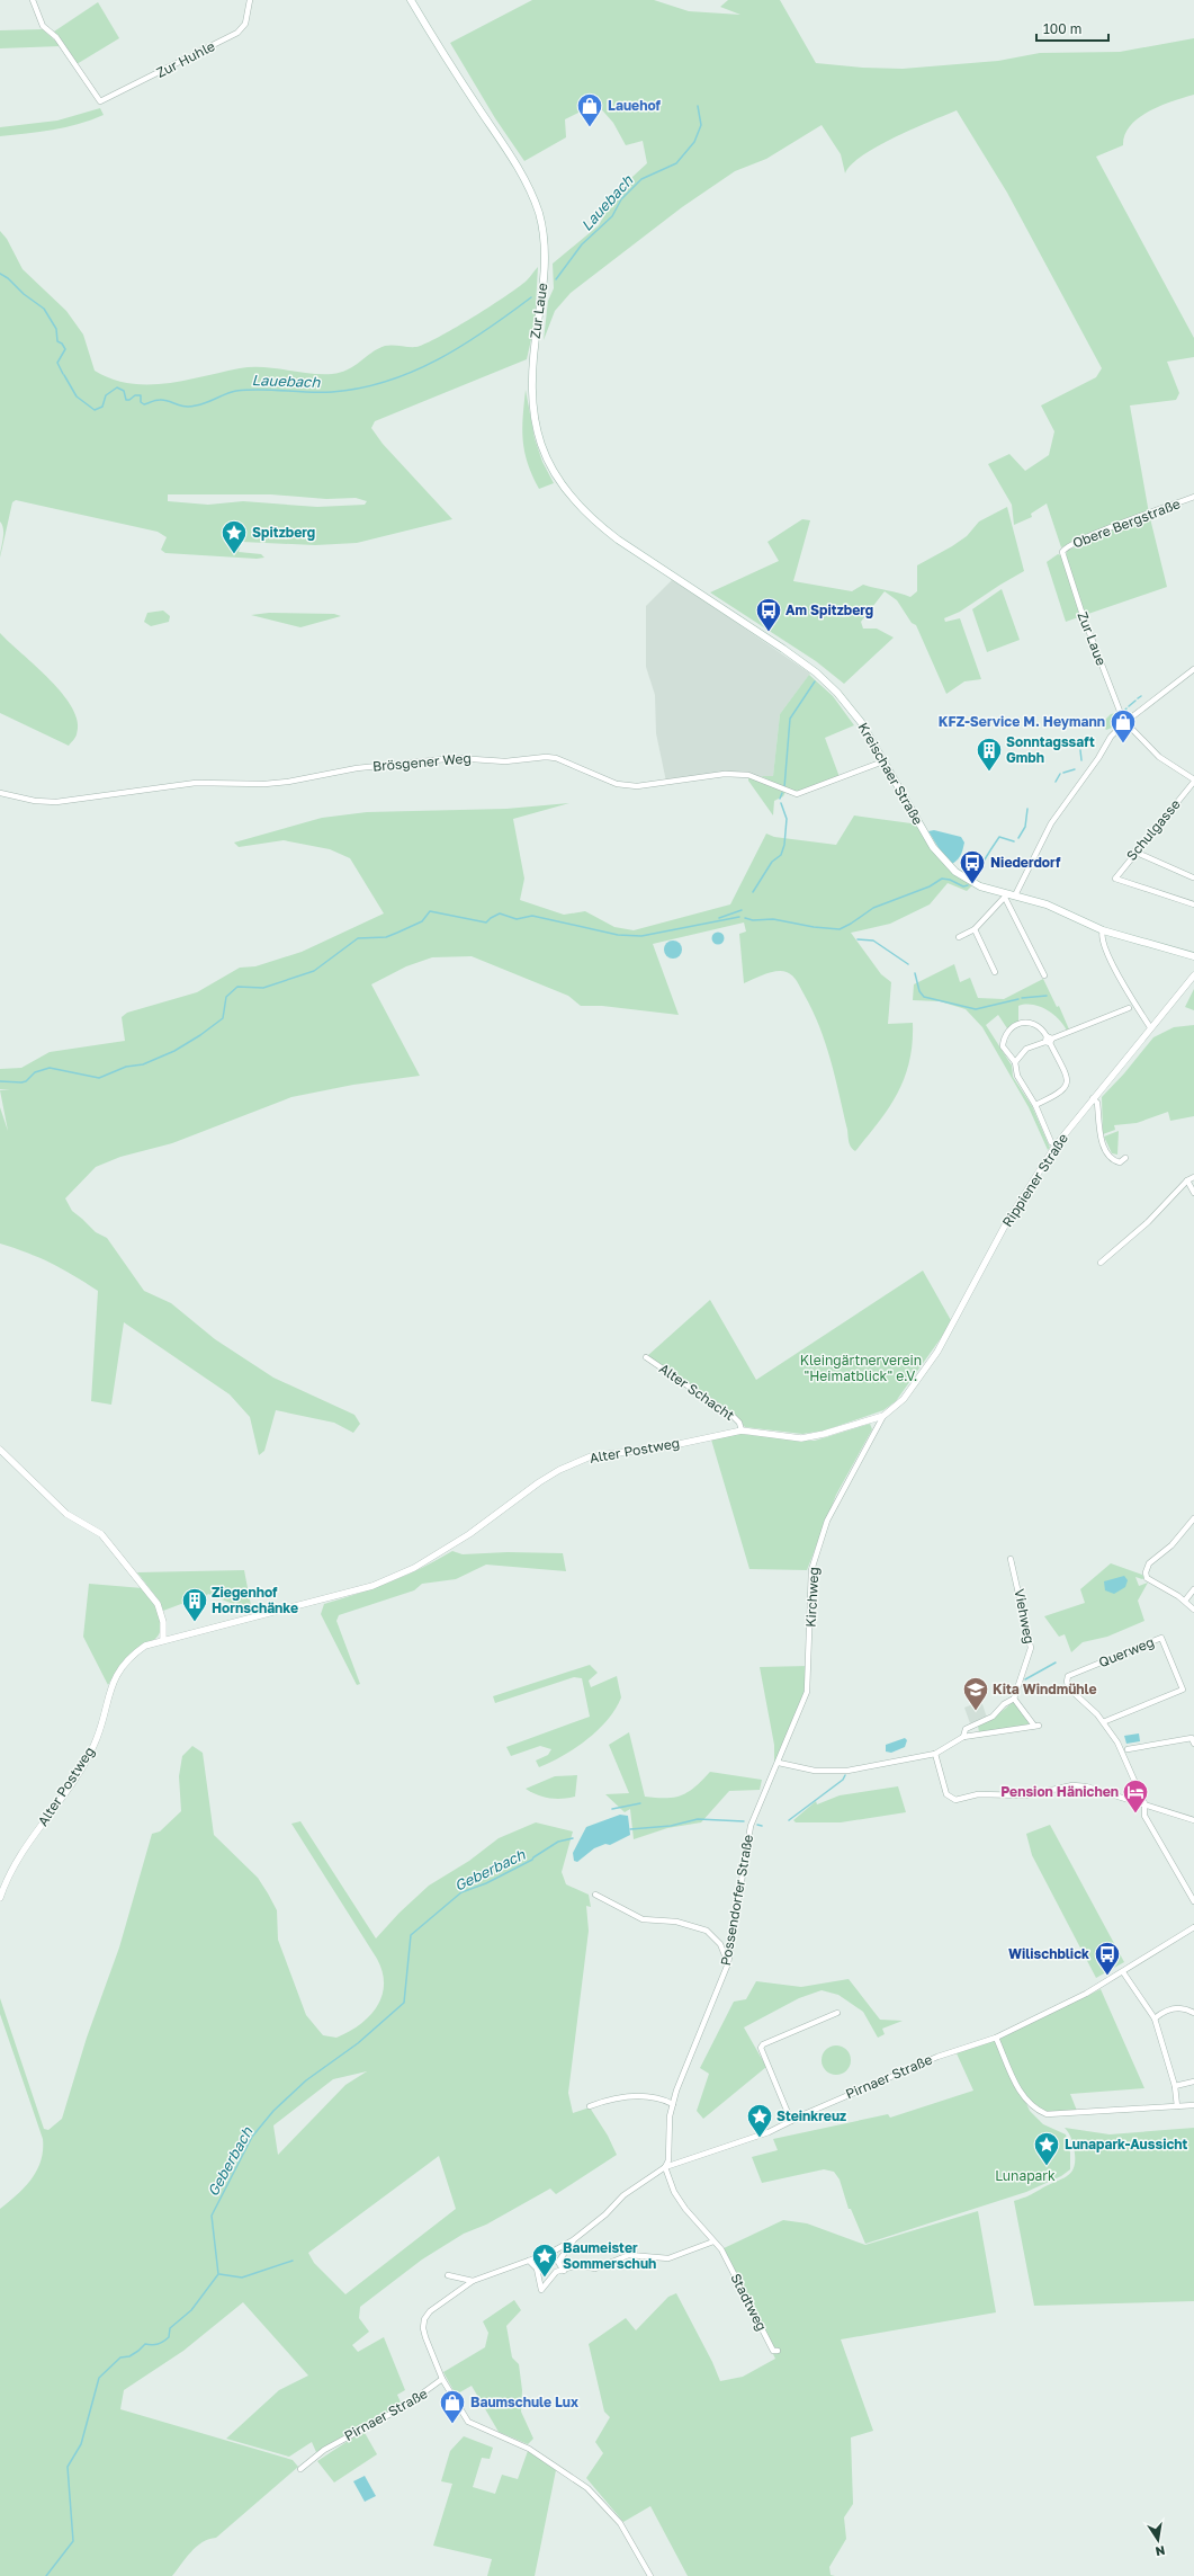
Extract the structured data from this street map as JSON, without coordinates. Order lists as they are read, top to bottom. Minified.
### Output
{"streets":{"main road":["Zur Laue","Kreischaer Straße"],"street":["Zur Huhle","Obere Bergstraße","Brösgener Weg","Schulgasse","Rippiener Straße","Alter Schacht","Alter Postweg","Kirchweg","Viehweg","Querweg","Possendorfer Straße","Pirnaer Straße","Stadtweg"]},"crossings":[["Zur Laue","Obere Bergstraße"],["Zur Laue","Kreischaer Straße"],["Brösgener Weg","Kreischaer Straße"],["Rippiener Straße","Alter Postweg"],["Rippiener Straße","Kirchweg"],["Alter Schacht","Alter Postweg"],["Alter Postweg","Kirchweg"],["Kirchweg","Possendorfer Straße"],["Possendorfer Straße","Pirnaer Straße"]],"water":["Lauebach","Geberbach"],"parks":["Kleingärtnerverein \"Heimatblick\" e.V.","Lunapark"],"places":{"shop":["Lauehof","KFZ-Service M. Heymann","Baumschule Lux"],"place":["Spitzberg","Steinkreuz","Lunapark-Aussicht","Baumeister Sommerschuh"],"bus stop":["Am Spitzberg","Niederdorf","Wilischblick"],"building":["Sonntagssaft Gmbh","Ziegenhof Hornschänke"],"school or university":["Kita Windmühle"],"hotel":["Pension Hänichen"]},"scale_bar":"100 m","north":"bottom"}
